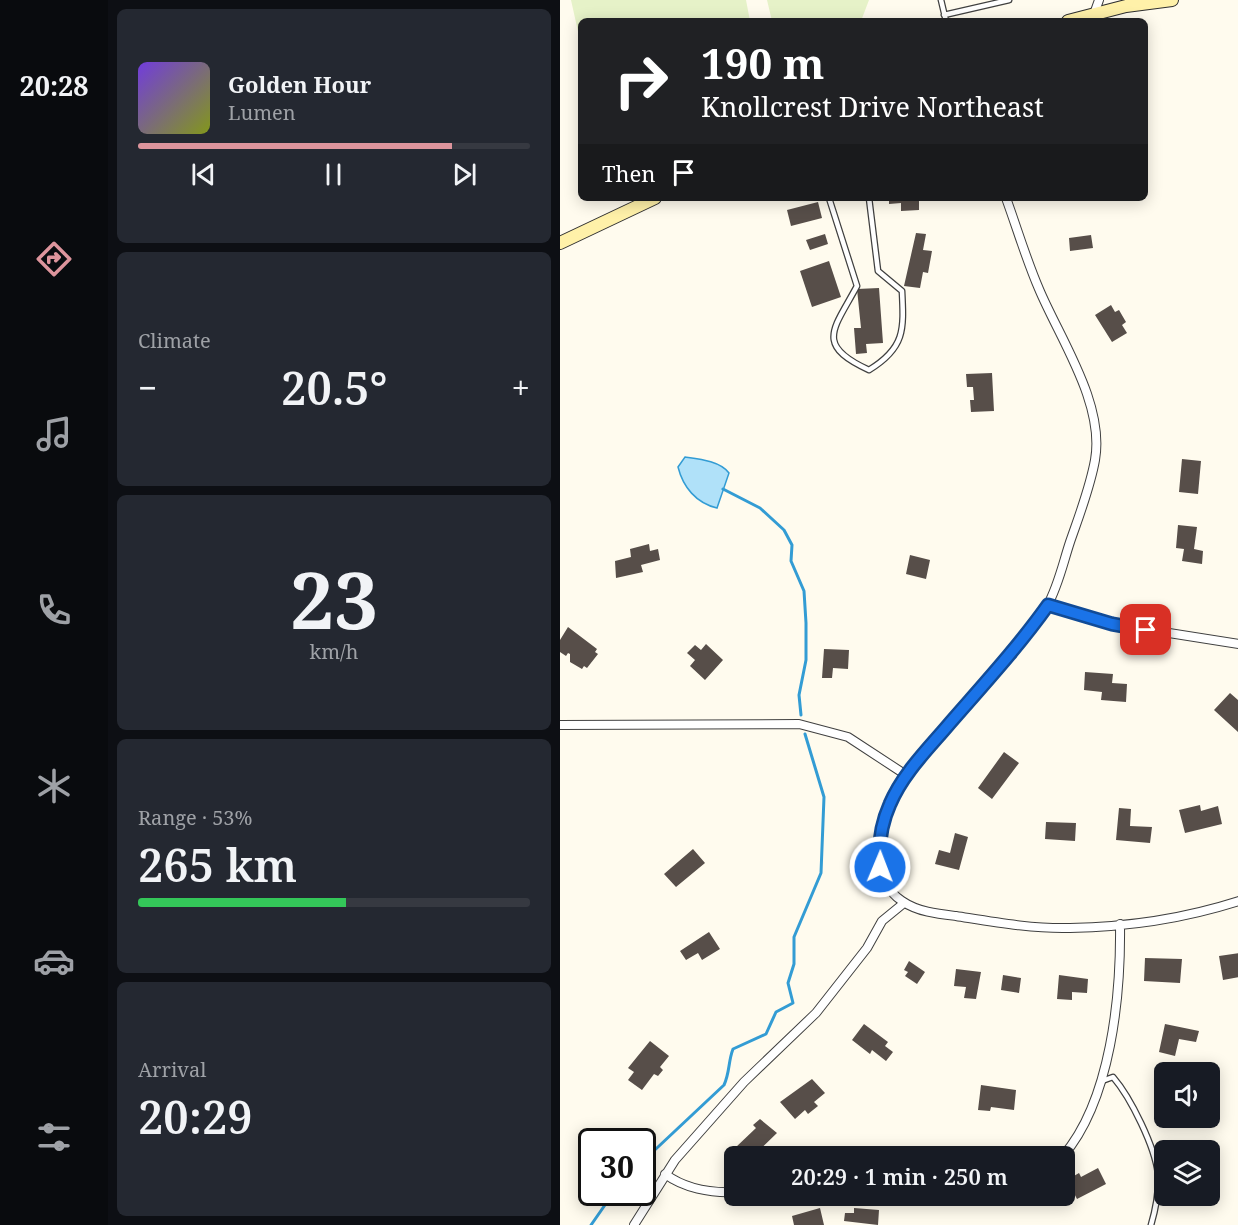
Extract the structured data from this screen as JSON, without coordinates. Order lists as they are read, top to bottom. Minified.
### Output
{"page":{"tabs":"20:28","turn":["190 m","Knollcrest Drive Northeast"],"song":["Golden Hour","Lumen"],"then":"Then","tile":["Climate",["23","km/h"],["Range · 53%","265 km"],["Arrival","20:29"]],"heat":["−","20.5°","+"],"limit":"30","trip":"20:29 · 1 min · 250 m"}}
